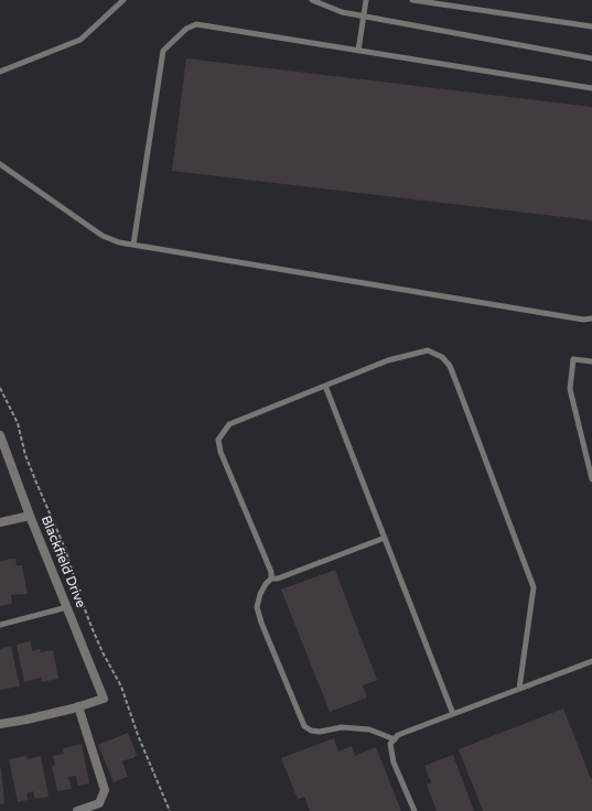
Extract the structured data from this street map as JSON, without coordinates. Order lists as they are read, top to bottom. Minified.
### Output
{"streets":{"street":["Blackfield Drive"]}}
